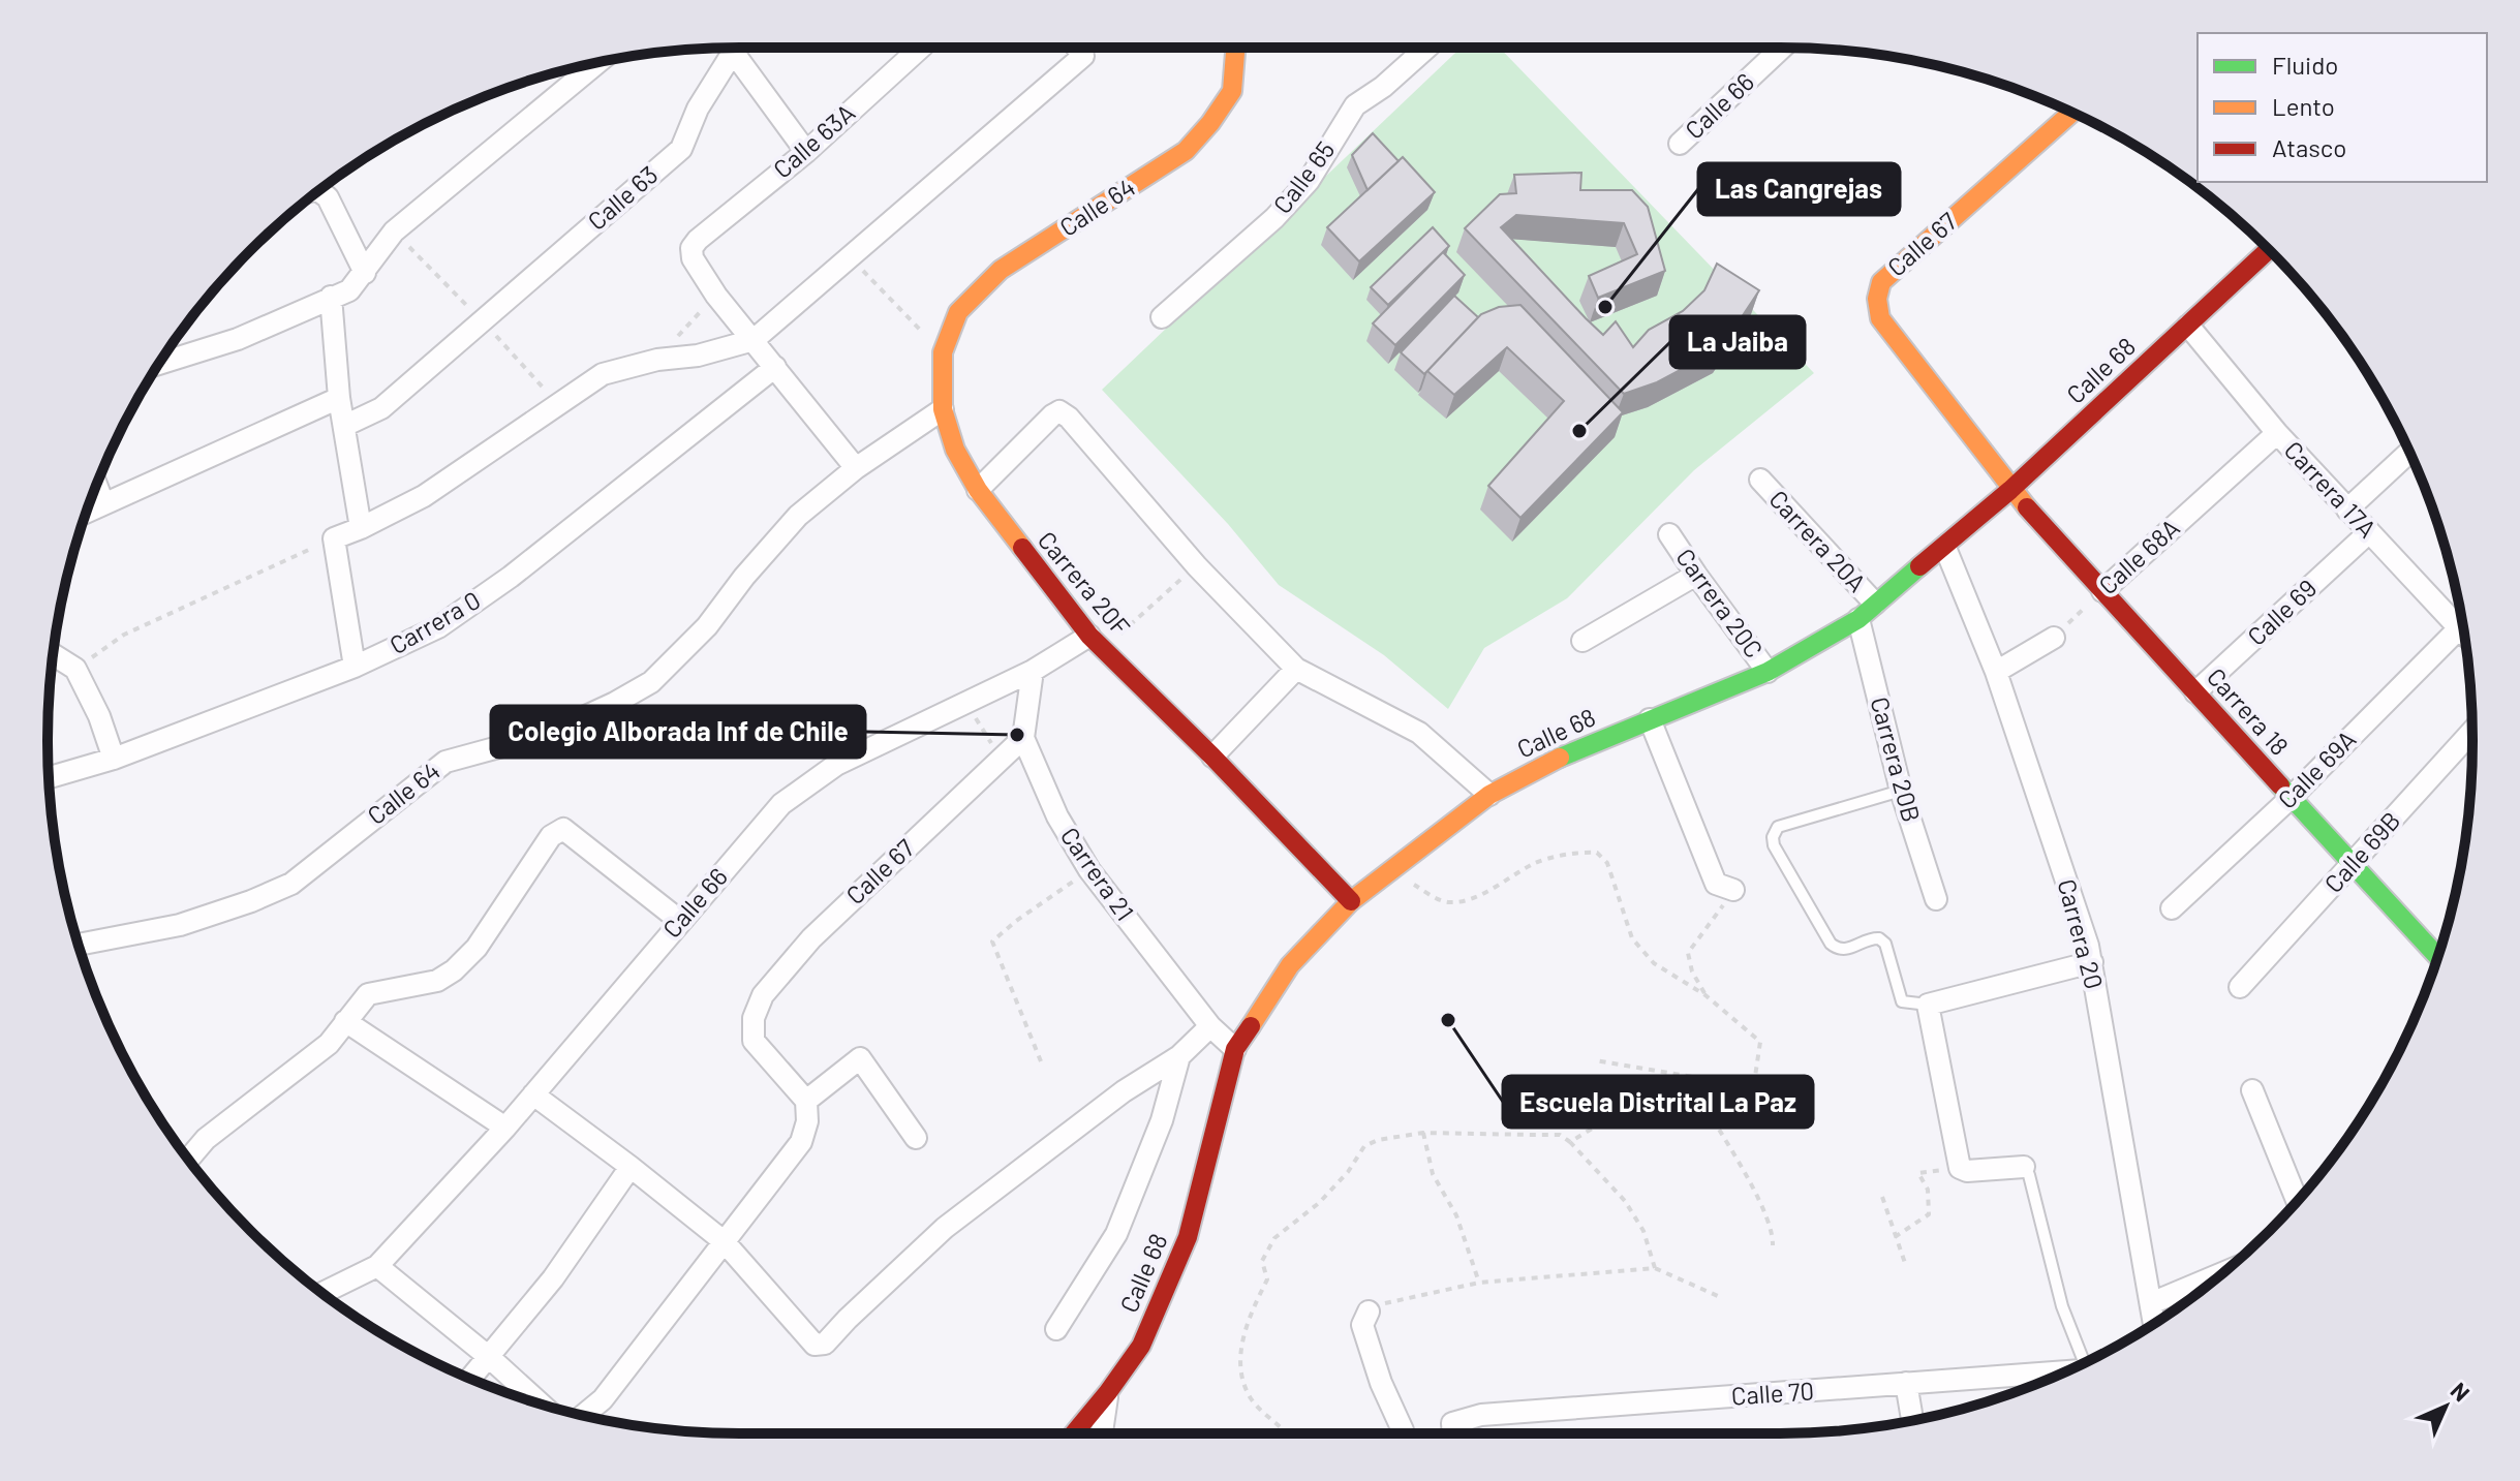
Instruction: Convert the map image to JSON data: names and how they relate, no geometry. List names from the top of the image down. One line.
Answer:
{"streets":{"street":["Calle 66","Calle 63A","Calle 65","Calle 63","Calle 64","Calle 67","Calle 68","Carrera 17A","Carrera 20A","Calle 68A","Carrera 20F","Carrera 20C","Calle 69","Carrera 0","Carrera 18","Carrera 20B","Calle 69A","Calle 69B","Carrera 21","Carrera 20","Calle 70"]},"crossings":[["Calle 66","Carrera 20F"],["Calle 64","Carrera 20F"],["Calle 67","Calle 68"],["Calle 67","Carrera 18"],["Calle 67","Carrera 21"],["Calle 68","Carrera 17A"],["Calle 68","Carrera 20A"],["Calle 68","Carrera 20F"],["Calle 68","Carrera 20C"],["Calle 68","Carrera 18"],["Calle 68","Carrera 20B"],["Calle 68","Carrera 21"],["Calle 68","Carrera 20"],["Carrera 17A","Calle 68A"],["Carrera 17A","Calle 69"],["Carrera 17A","Calle 69A"],["Calle 68A","Carrera 18"],["Calle 69","Carrera 18"],["Carrera 18","Calle 69A"],["Carrera 18","Calle 69B"]],"places":["Las Cangrejas","La Jaiba","Colegio Alborada Inf de Chile","Escuela Distrital La Paz"],"legend":["Fluido","Lento","Atasco"],"north":"top right"}
